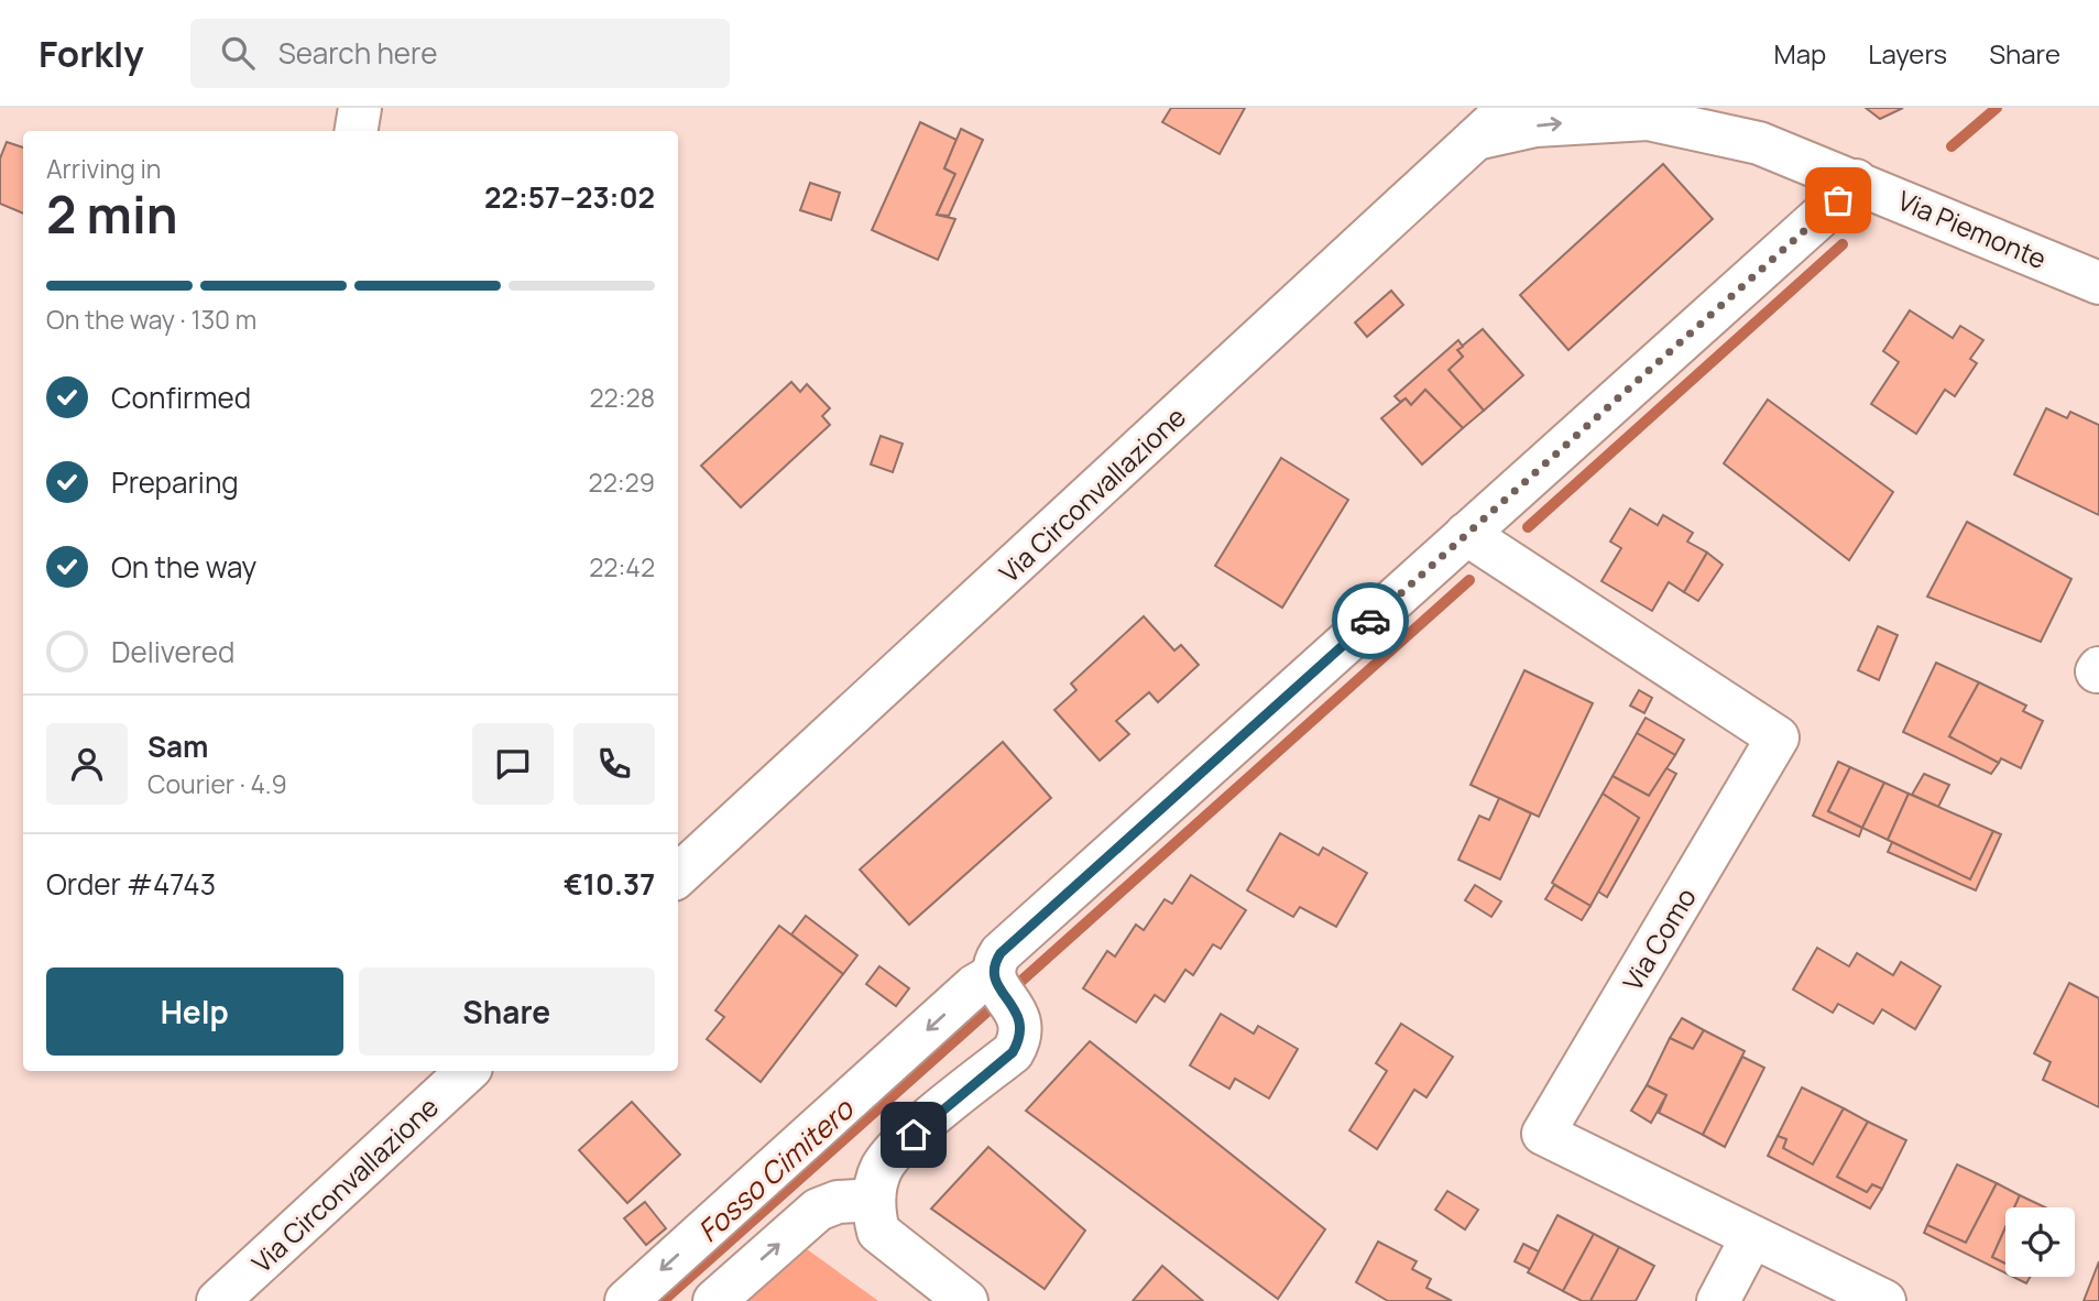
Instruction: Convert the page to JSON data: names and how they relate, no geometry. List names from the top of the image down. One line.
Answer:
{"streets":{"street":["Via Piemonte","Via Circonvallazione","Via Como"]},"crossings":[["Via Piemonte","Via Circonvallazione"]],"water":["Fosso Cimitero"],"page":{"header":"Forkly","search":"Search here","nav":["Map","Layers","Share"],"heading":["2 min","Arriving in","22:57–23:02"],"panel":["Sam","Courier · 4.9","Order #4743","€10.37"],"bar":"On the way · 130 m","list":[["Confirmed","22:28"],["Preparing","22:29"],["On the way","22:42"],"Delivered"],"buttons":["Help","Share"]}}
